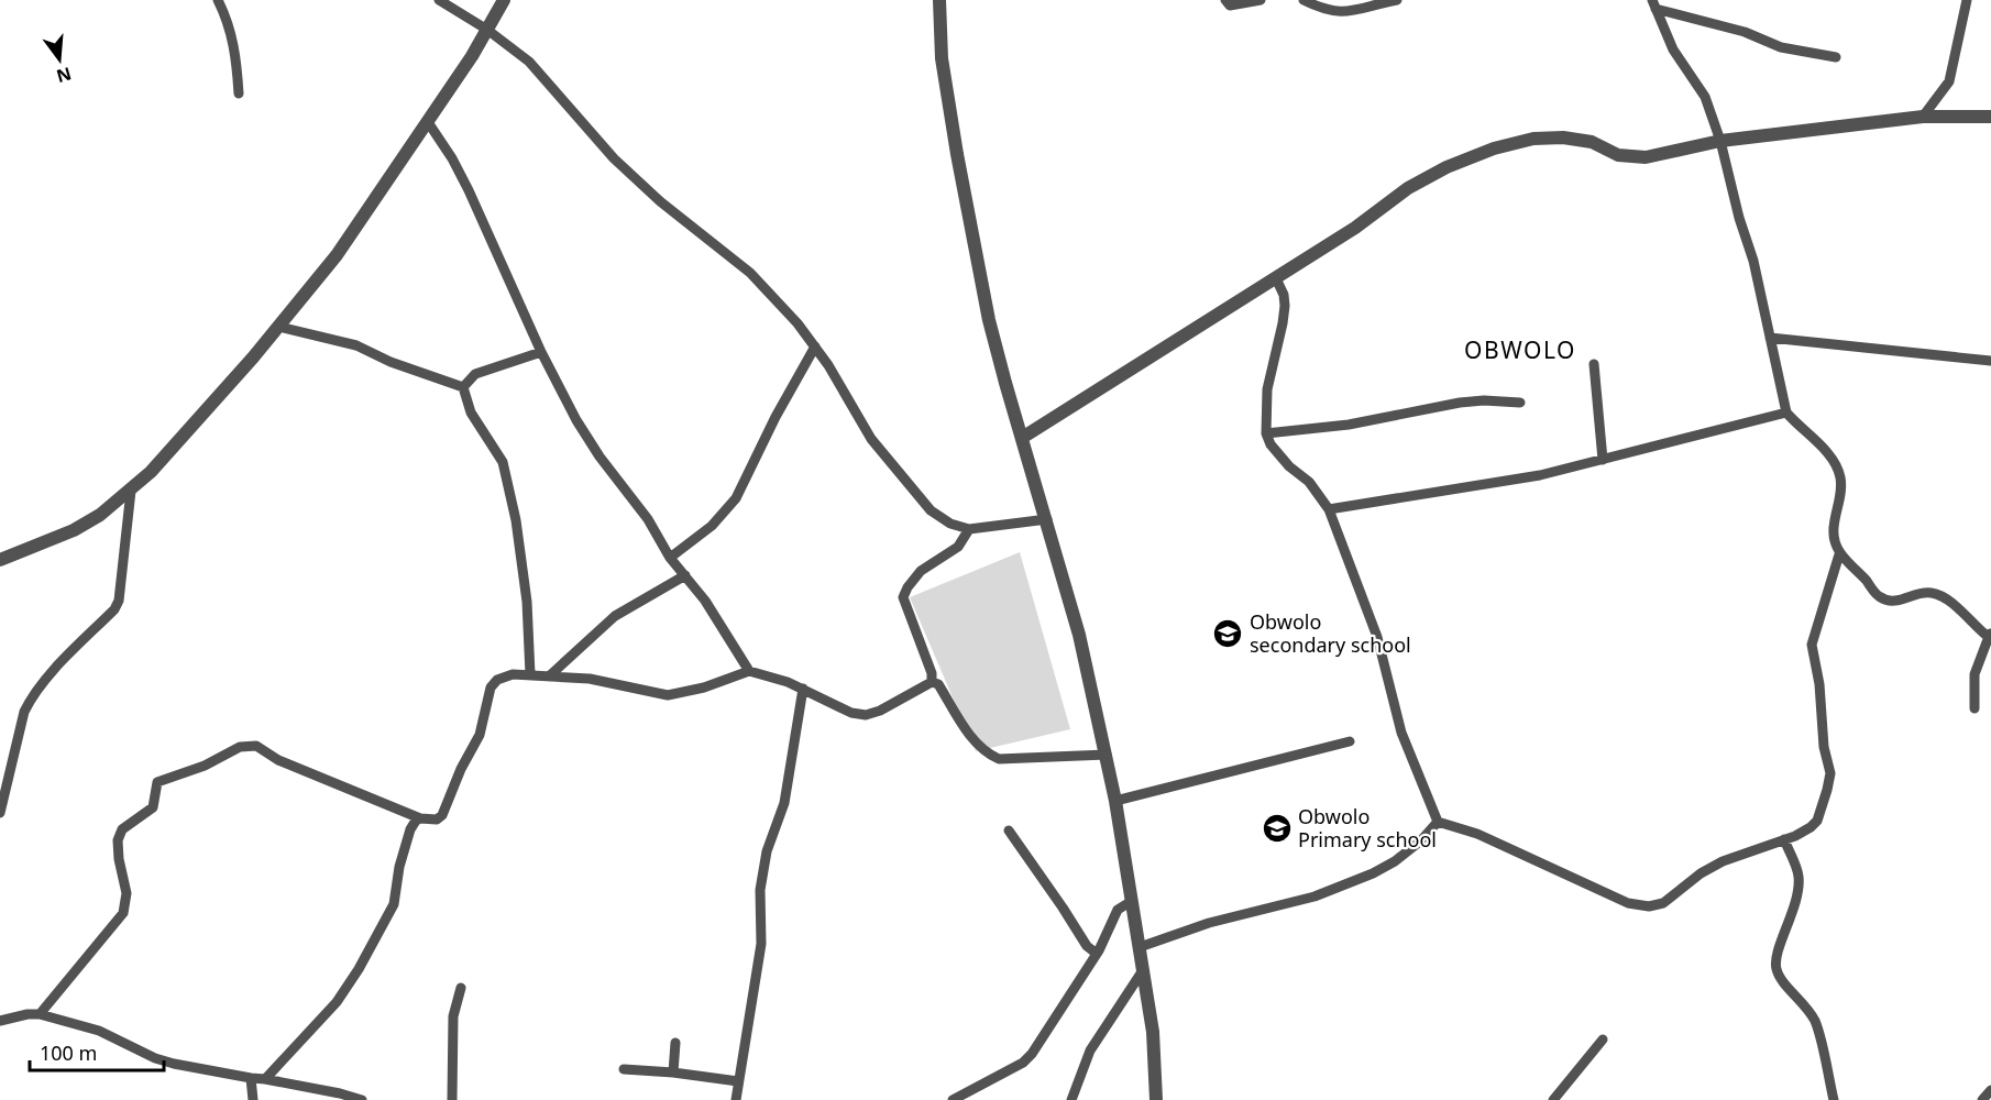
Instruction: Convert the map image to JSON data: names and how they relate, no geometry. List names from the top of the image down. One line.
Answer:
{"districts":["OBWOLO"],"places":{"school or university":["Obwolo secondary school","Obwolo Primary school"]},"scale_bar":"100 m","north":"bottom"}
